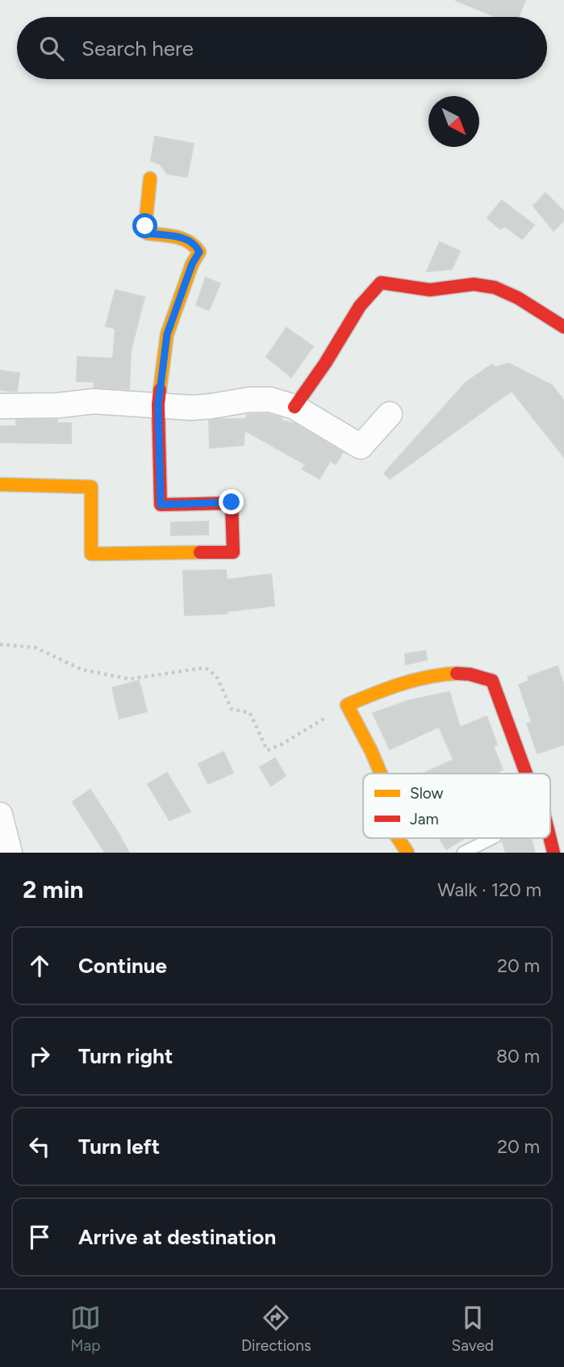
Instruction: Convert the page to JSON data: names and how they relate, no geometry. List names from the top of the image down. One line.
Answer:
{"legend":["Slow","Jam"],"north":"bottom right","page":{"search":"Search here","heading":["2 min","Walk · 120 m"],"list":[["Continue","20 m"],["Turn right","80 m"],["Turn left","20 m"],"Arrive at destination"],"nav":["Map","Directions","Saved"]}}
